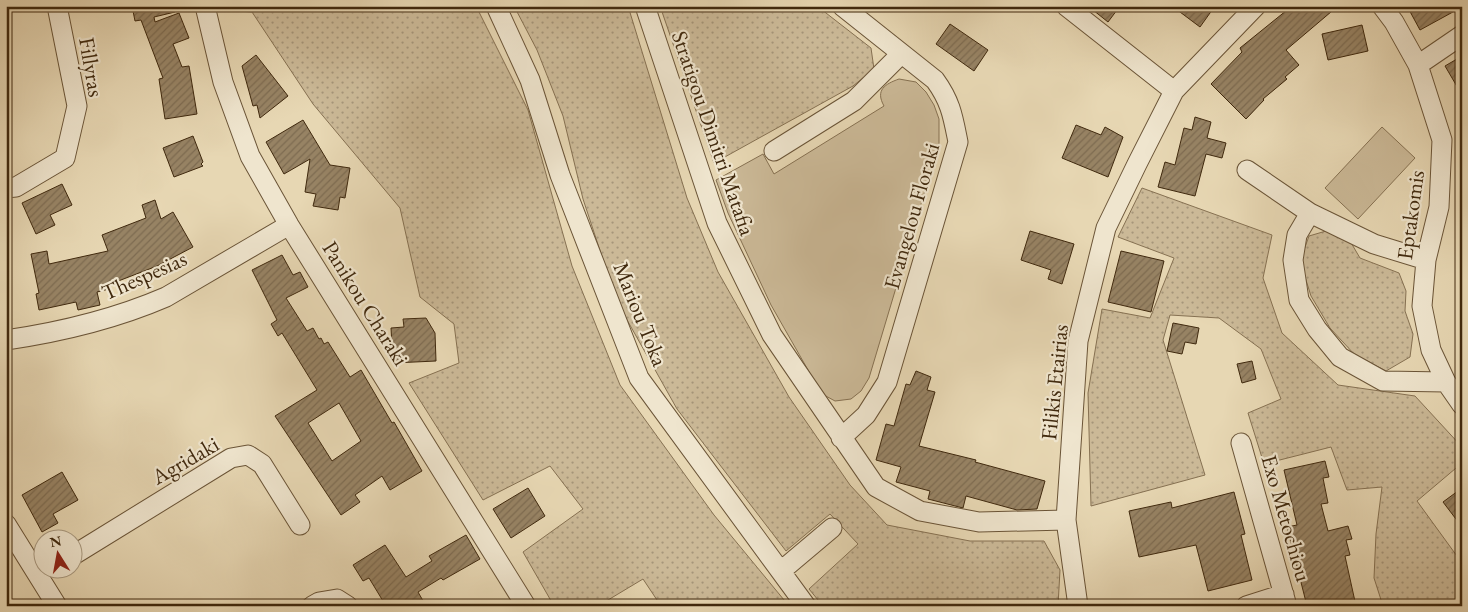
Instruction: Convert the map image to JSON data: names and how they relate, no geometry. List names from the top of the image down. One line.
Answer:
{"streets":{"street":["Fillyras","Stratigou Dimitri Matafia","Eptakomis","Evangelou Floraki","Thespesias","Panikou Charaki","Mariou Toka","Filikis Etairias","Agridaki","Exo Metochiou"]},"crossings":[["Stratigou Dimitri Matafia","Evangelou Floraki"],["Stratigou Dimitri Matafia","Filikis Etairias"],["Thespesias","Panikou Charaki"]],"north":"top"}
